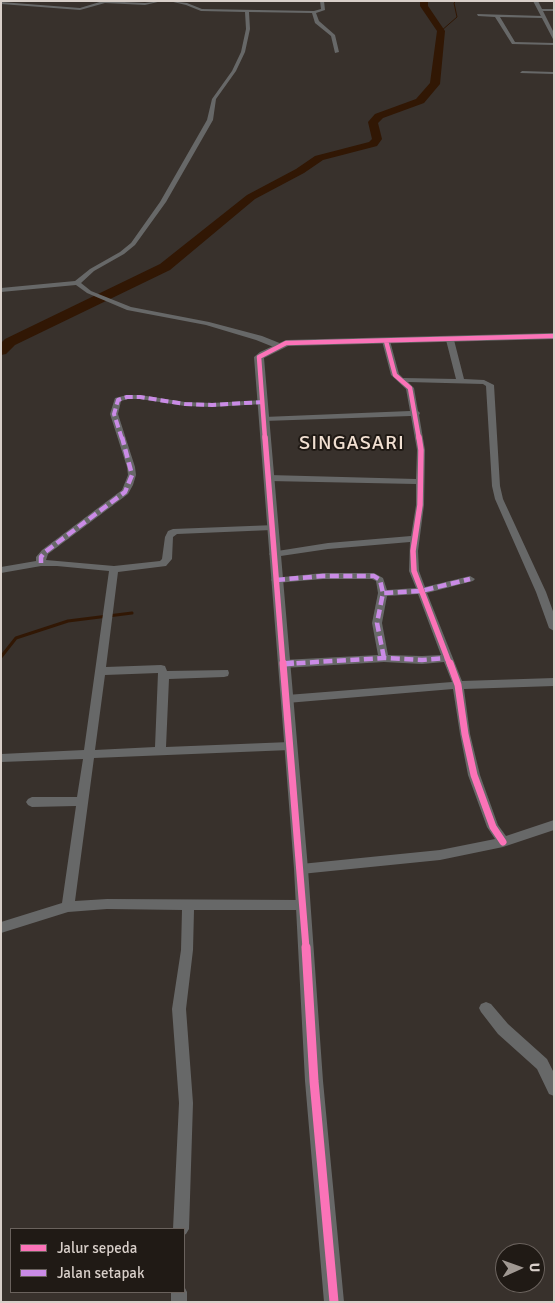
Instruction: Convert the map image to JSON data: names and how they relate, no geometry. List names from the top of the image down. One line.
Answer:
{"districts":["SINGASARI"],"legend":["Jalur sepeda","Jalan setapak"],"north":"right"}
